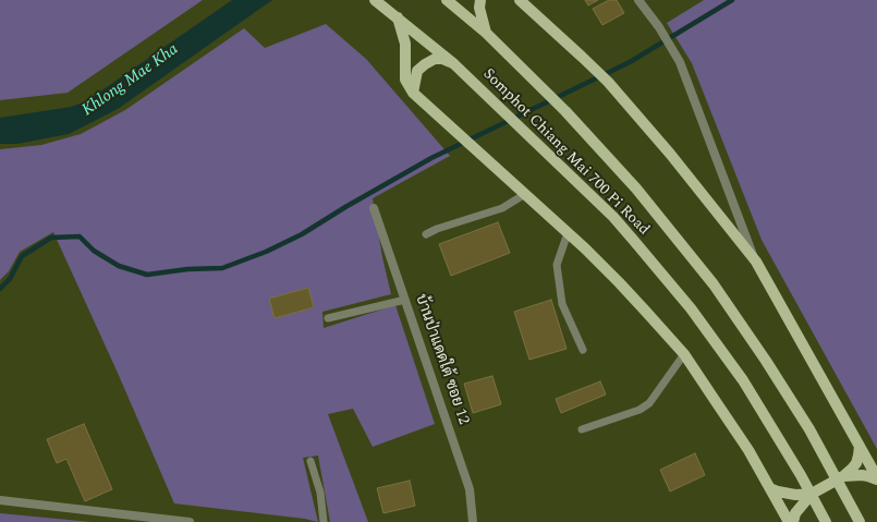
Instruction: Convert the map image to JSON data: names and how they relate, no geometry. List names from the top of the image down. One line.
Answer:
{"streets":{"main road":["Somphot Chiang Mai 700 Pi Road"],"street":["บ้านป่าแดดใต้ ซอย 12"]},"water":["Khlong Mae Kha"]}
